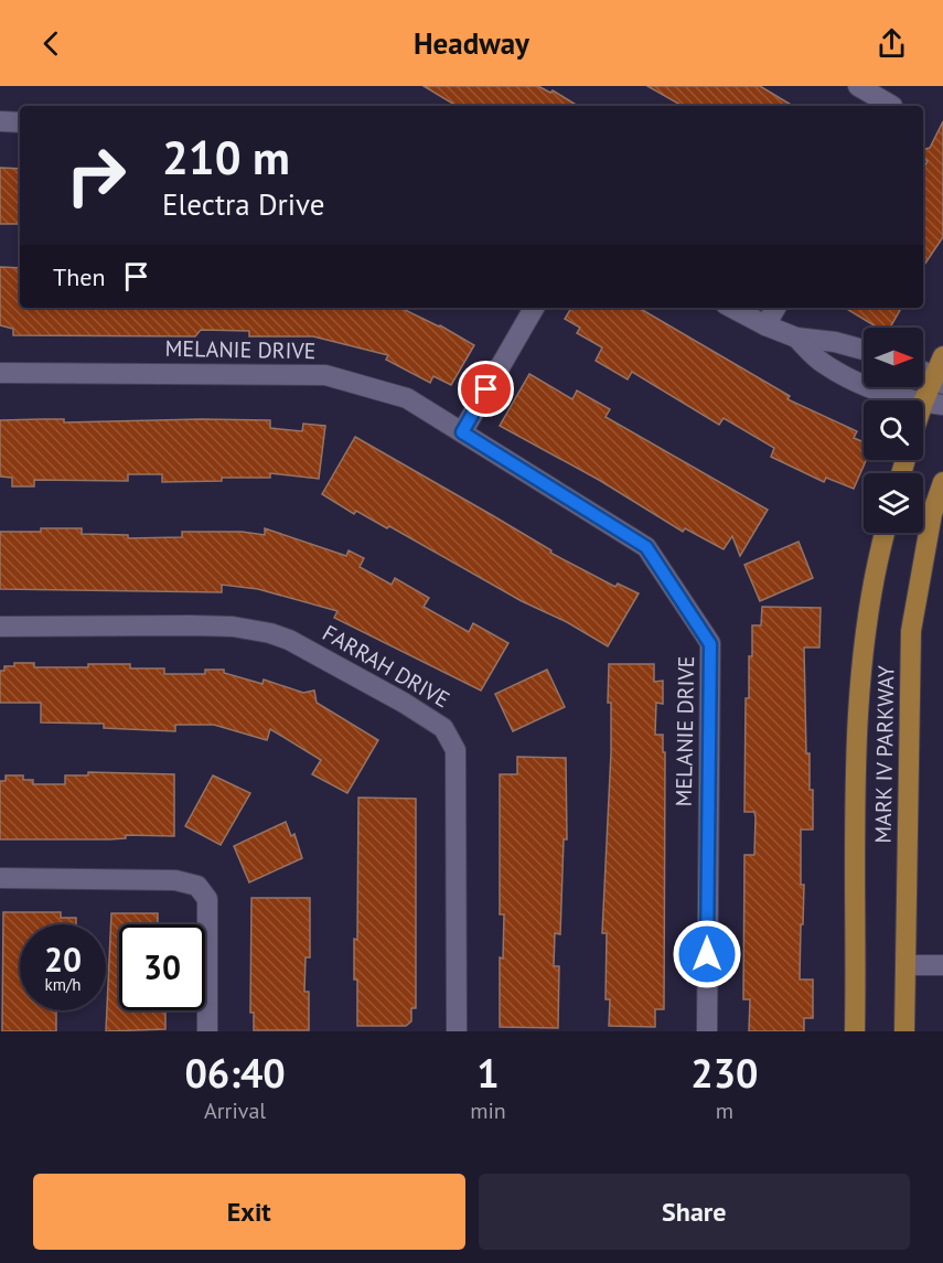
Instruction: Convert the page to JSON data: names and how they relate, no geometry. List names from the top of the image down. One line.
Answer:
{"streets":{"main road":["MARK IV PARKWAY"],"street":["MELANIE DRIVE","FARRAH DRIVE"]},"north":"right","page":{"header":"Headway","turn":["210 m","Electra Drive"],"then":"Then","speed":"20 km/h","limit":"30","eta":["06:40","Arrival","1","min","230","m"],"buttons":["Exit","Share"]}}
